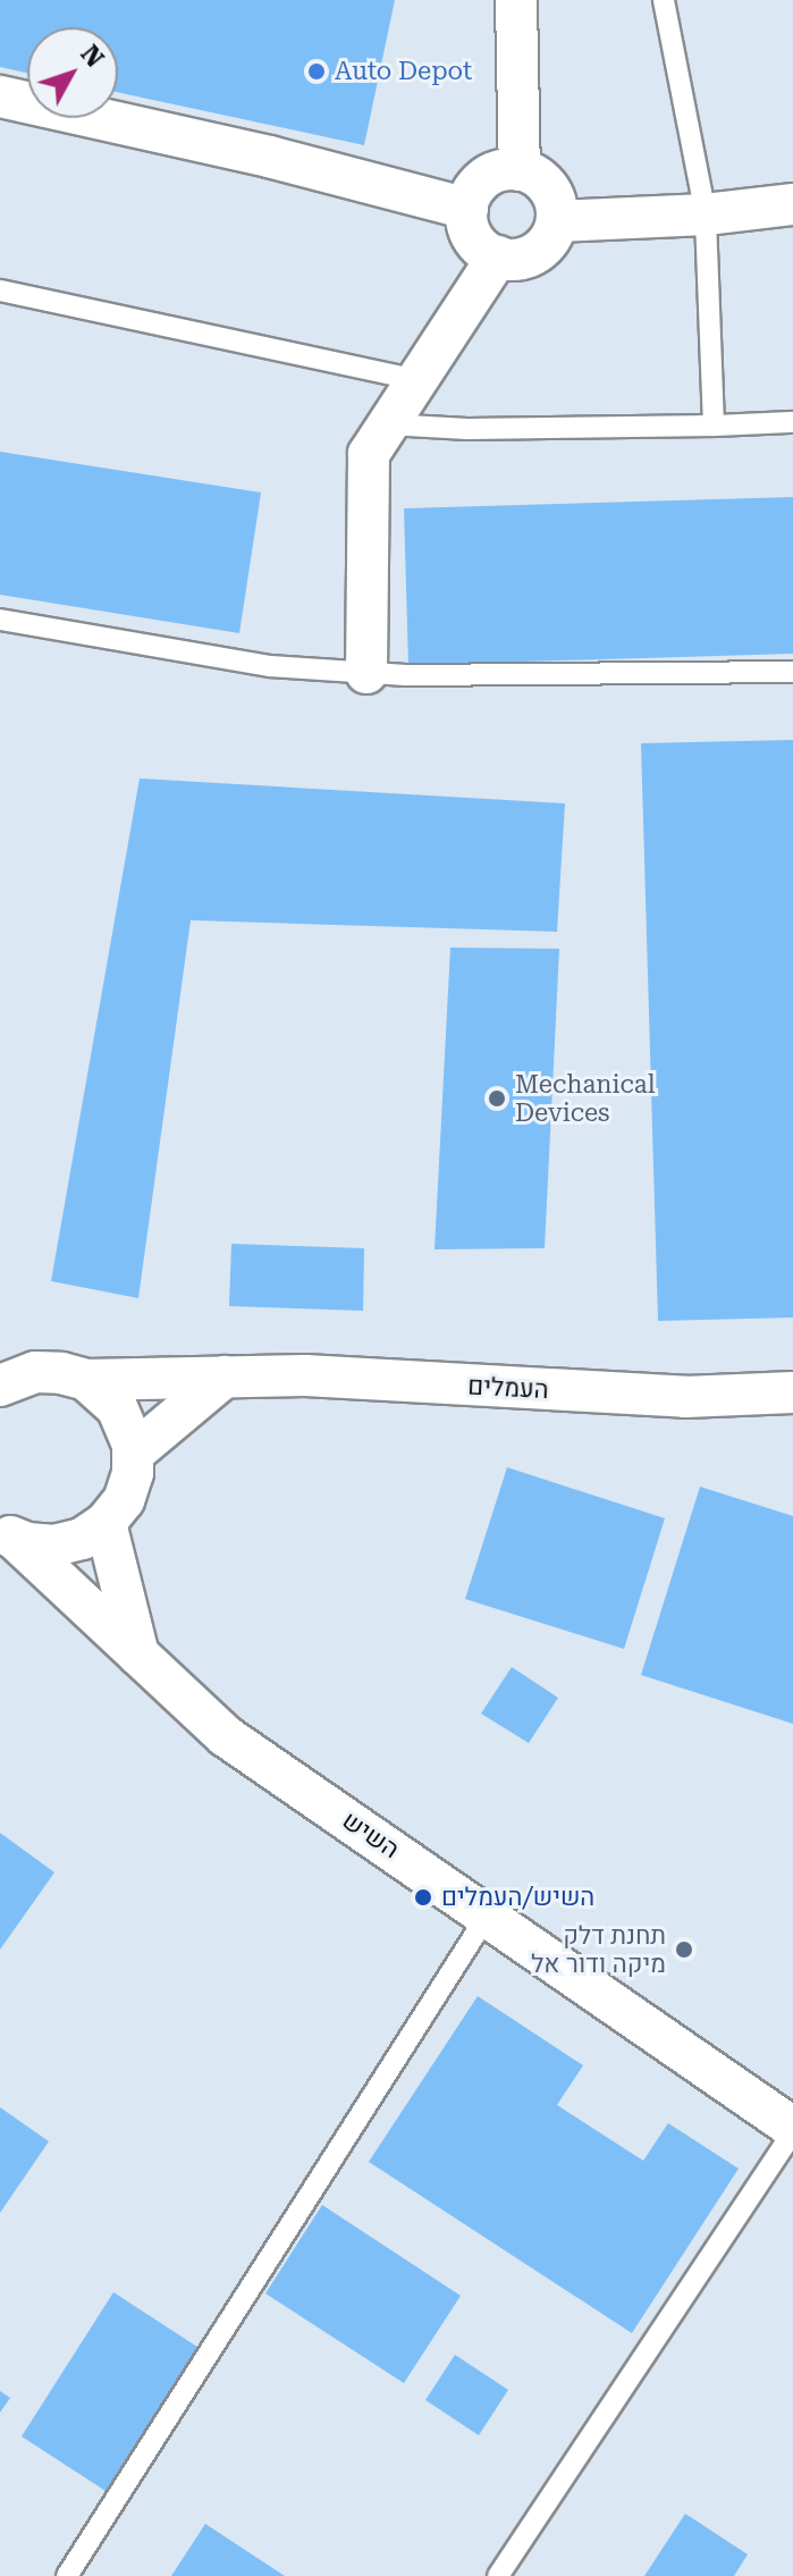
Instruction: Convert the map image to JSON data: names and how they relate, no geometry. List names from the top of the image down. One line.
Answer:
{"streets":{"street":["העמלים","השיש"]},"places":["Auto Depot","Mechanical Devices","השיש/העמלים","תחנת דלק מיקה ודור אל"],"north":"top right"}
